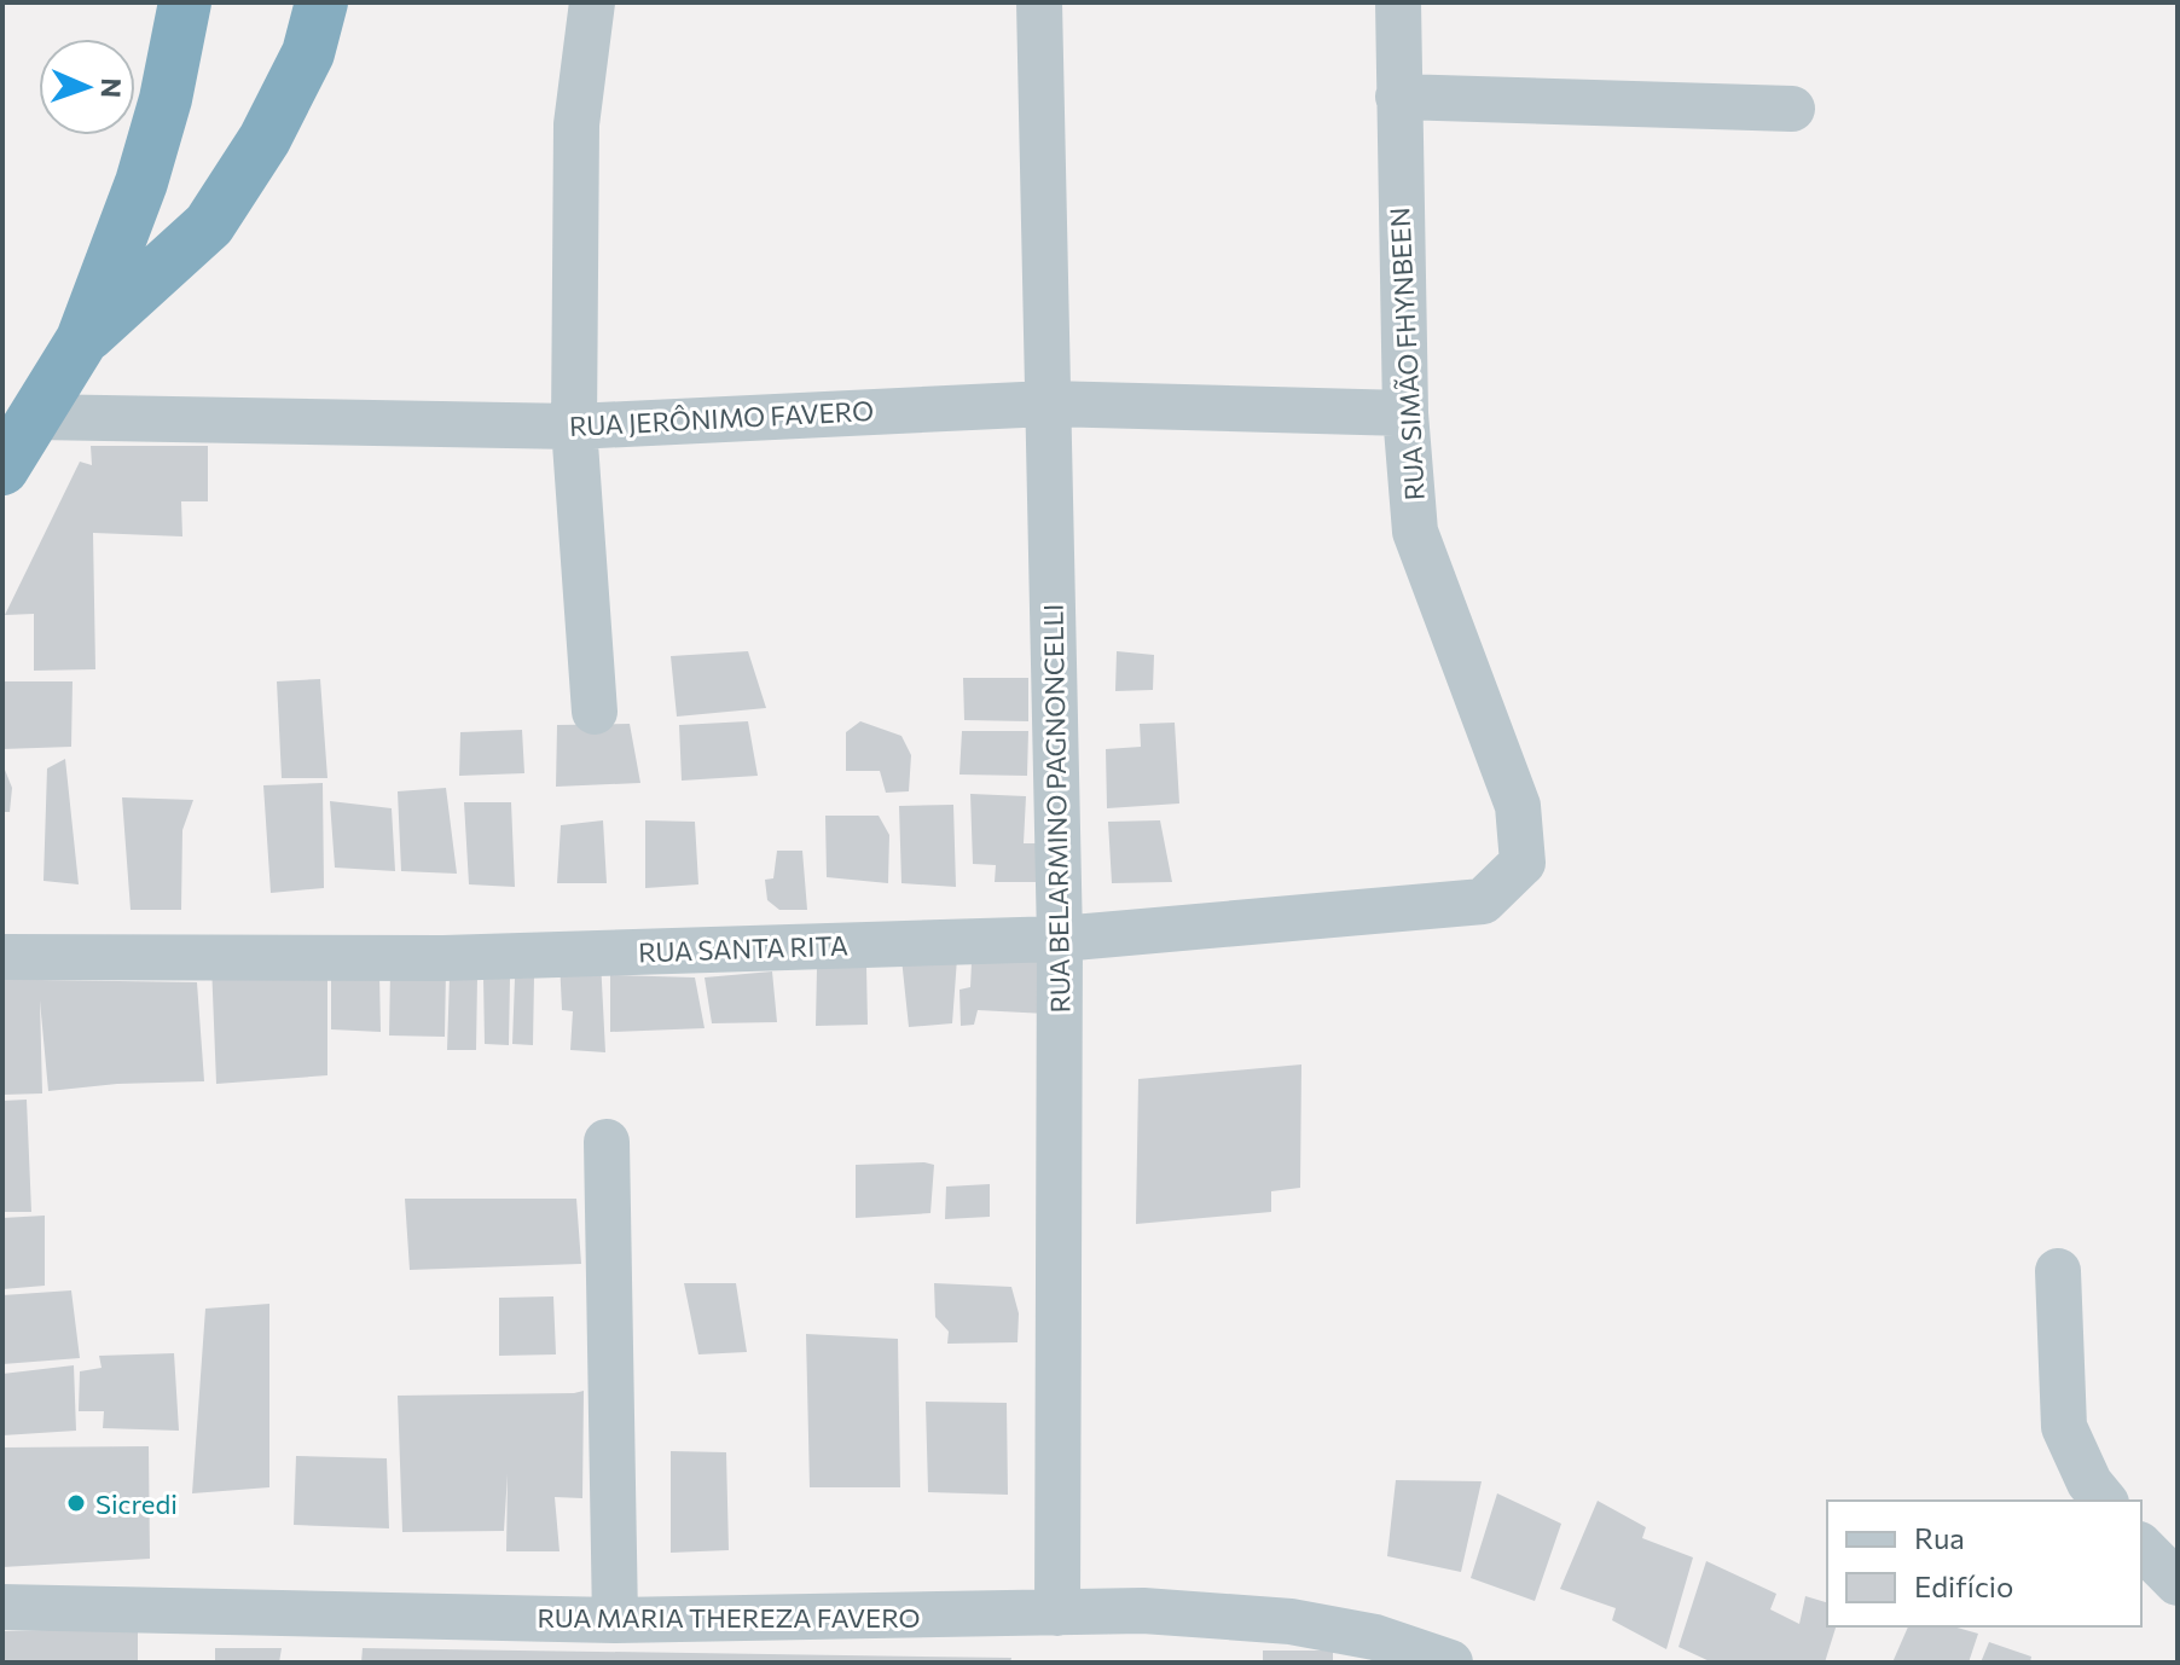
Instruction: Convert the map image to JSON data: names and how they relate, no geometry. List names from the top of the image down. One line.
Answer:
{"streets":{"street":["RUA SIMÃO FHYNBEEN","RUA JERÔNIMO FAVERO","RUA BELARMINO PAGNONCELLI","RUA SANTA RITA","RUA MARIA THEREZA FAVERO"]},"crossings":[["RUA SIMÃO FHYNBEEN","RUA JERÔNIMO FAVERO"],["RUA SIMÃO FHYNBEEN","RUA SANTA RITA"],["RUA JERÔNIMO FAVERO","RUA BELARMINO PAGNONCELLI"],["RUA BELARMINO PAGNONCELLI","RUA SANTA RITA"],["RUA BELARMINO PAGNONCELLI","RUA MARIA THEREZA FAVERO"]],"places":["Sicredi"],"legend":["Rua","Edifício"],"north":"right"}
